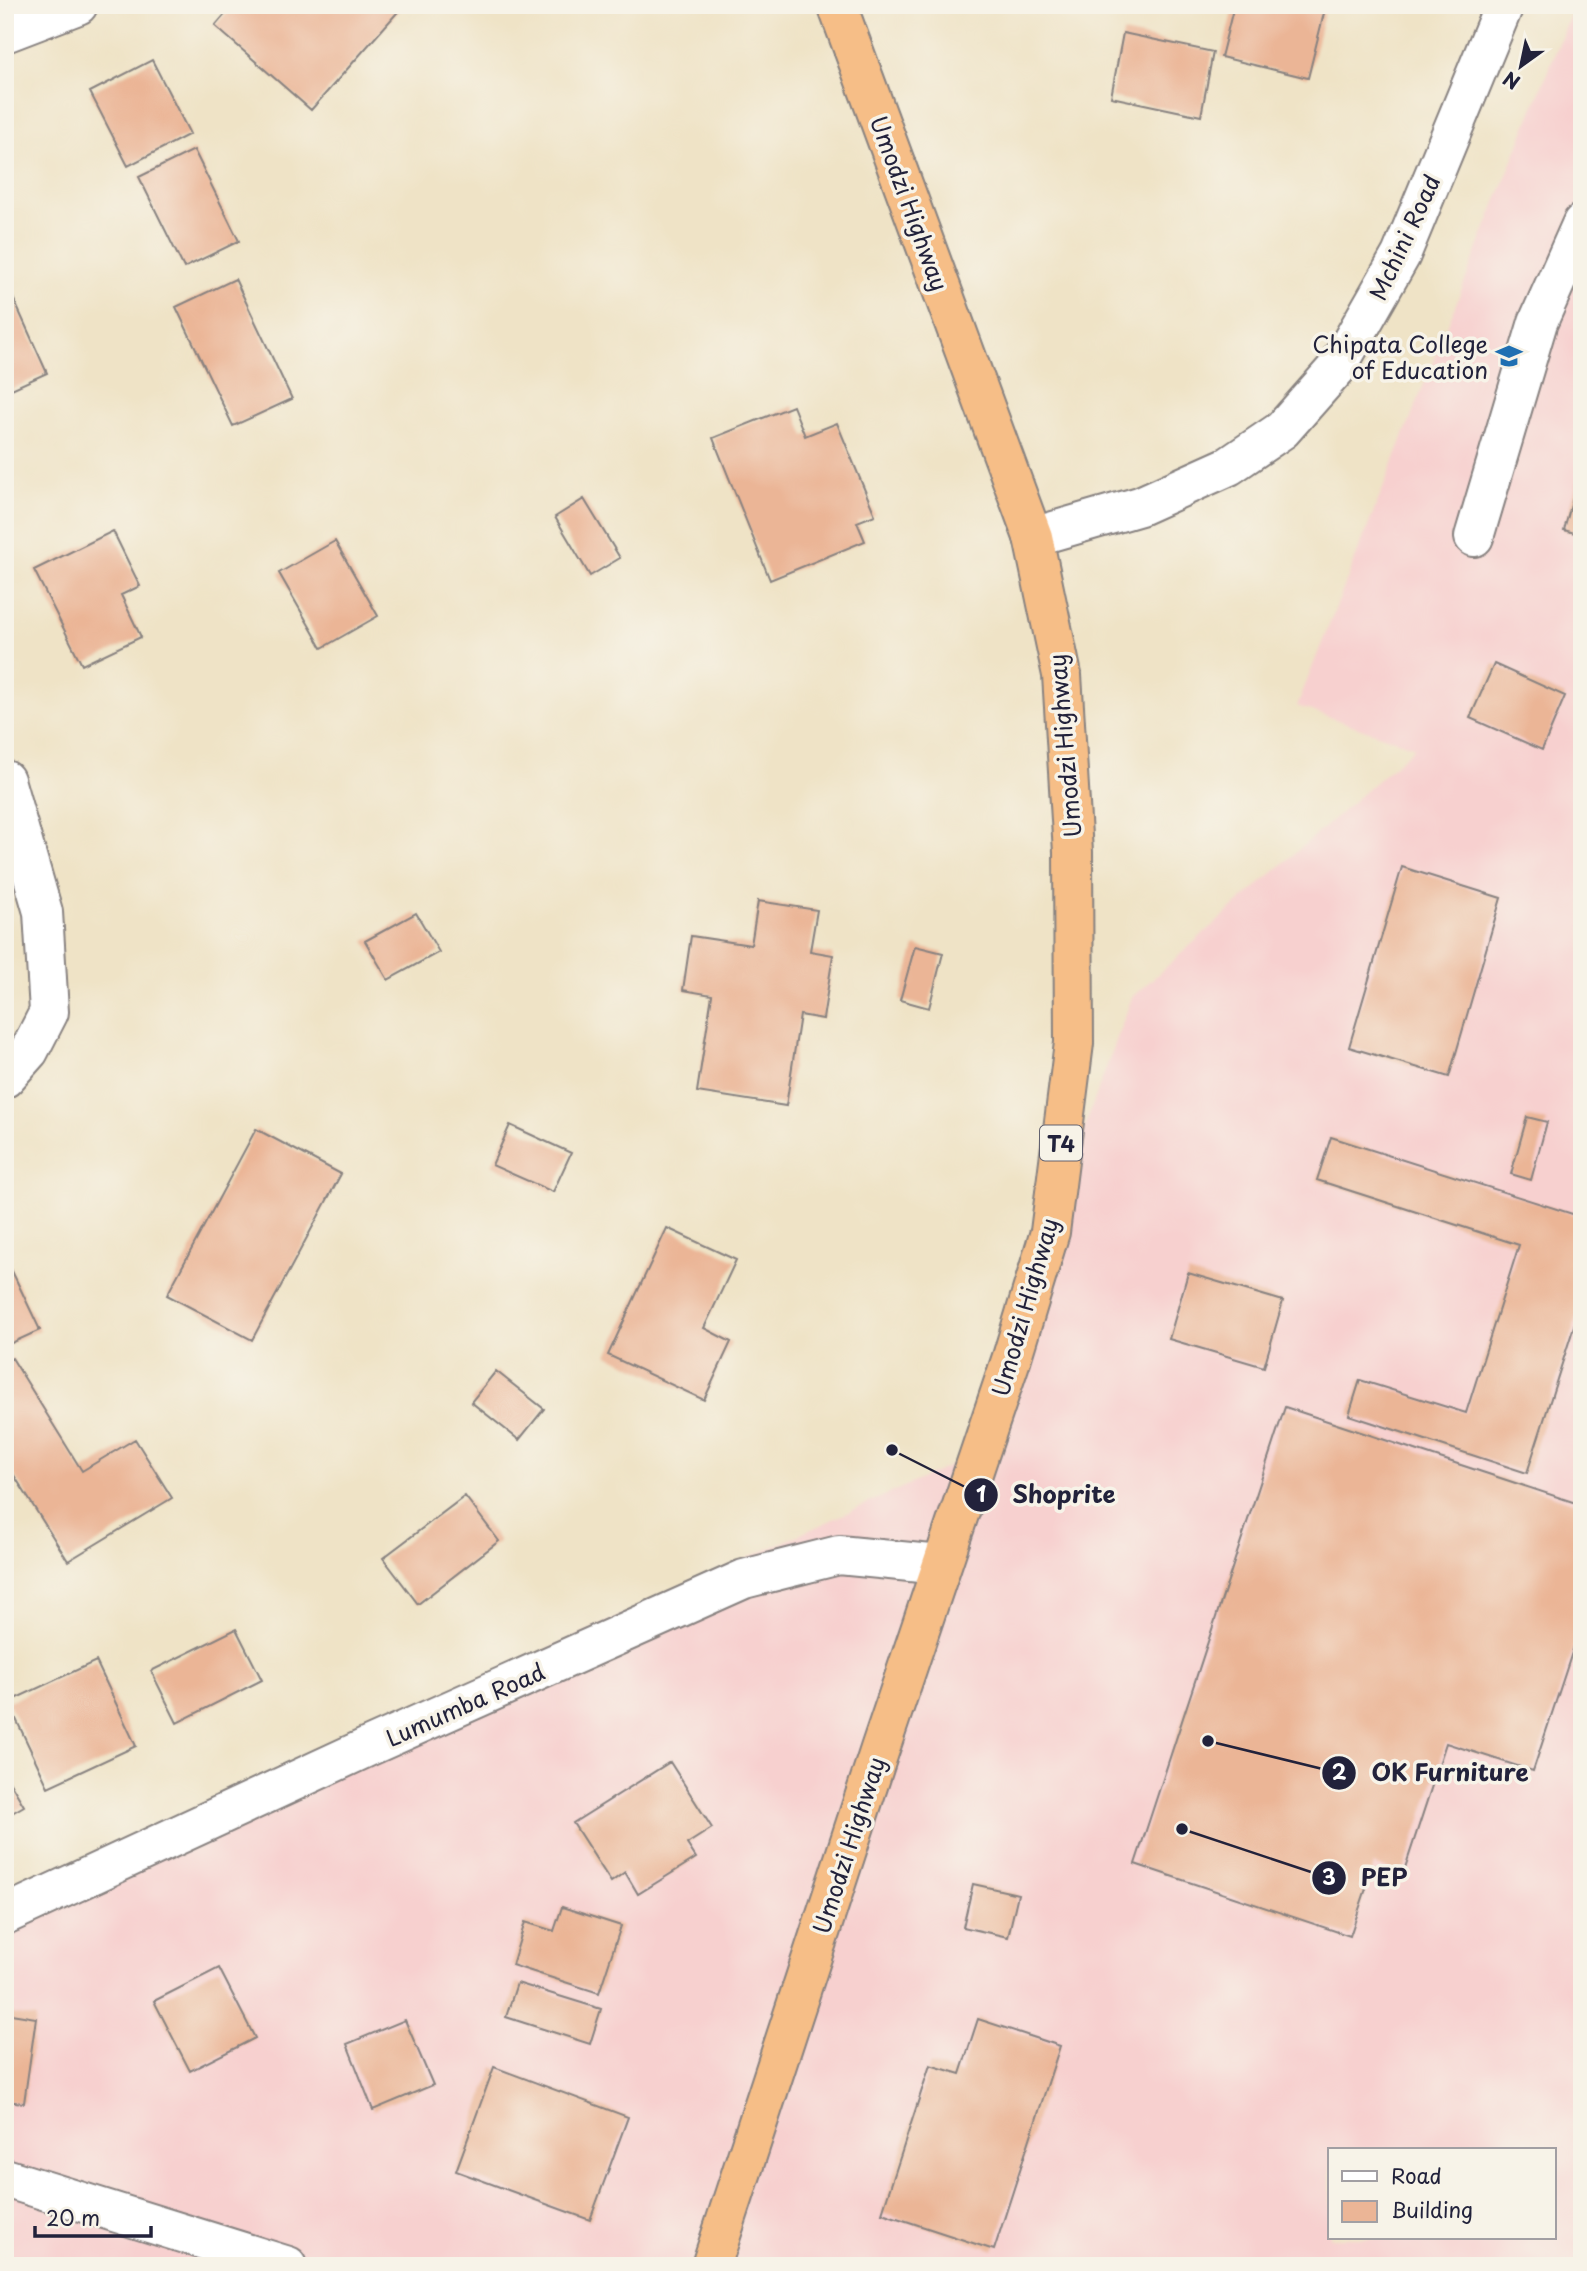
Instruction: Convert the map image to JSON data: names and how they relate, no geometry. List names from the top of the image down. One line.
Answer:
{"streets":{"highway":["Umodzi Highway","T4"],"street":["Mchini Road","Lumumba Road"]},"crossings":[["Umodzi Highway","Mchini Road"],["Umodzi Highway","Lumumba Road"]],"places":{"school or university":["Chipata College of Education"],"other":["Shoprite","OK Furniture","PEP"]},"legend":["Road","Building"],"scale_bar":"20 m","north":"bottom left"}
